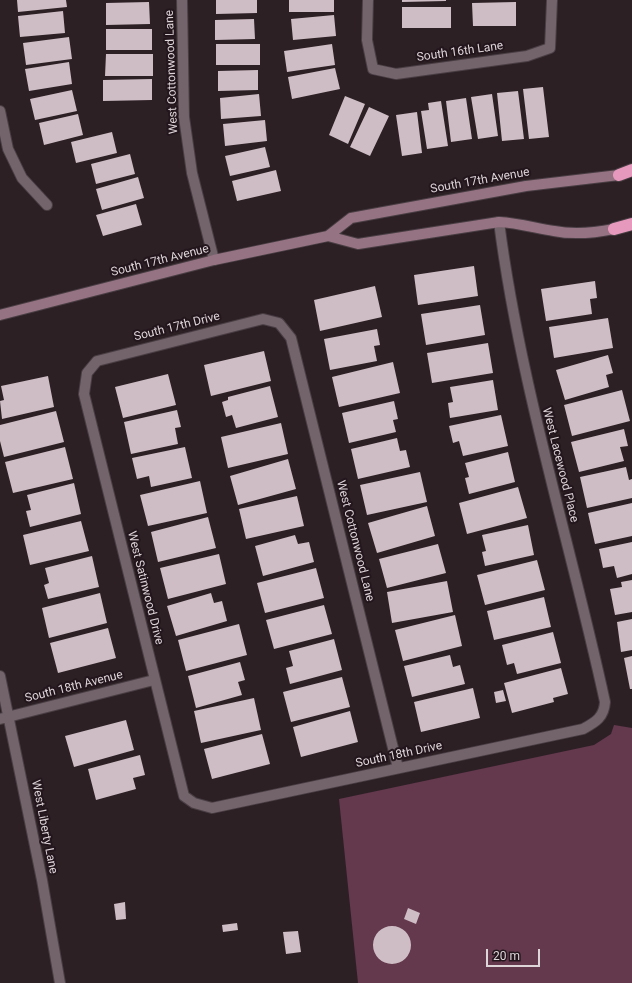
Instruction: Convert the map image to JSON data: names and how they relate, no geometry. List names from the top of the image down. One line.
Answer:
{"streets":{"main road":["South 17th Avenue"],"street":["South 16th Lane","West Cottonwood Lane","South 17th Drive","West Lacewood Place","West Satinwood Drive","South 18th Avenue","South 18th Drive","West Liberty Lane"]},"crossings":[["West Cottonwood Lane","South 17th Avenue"],["West Cottonwood Lane","South 17th Drive"],["West Cottonwood Lane","South 18th Drive"],["South 17th Avenue","West Lacewood Place"],["South 17th Drive","West Satinwood Drive"],["West Lacewood Place","South 18th Drive"],["West Satinwood Drive","South 18th Avenue"],["West Satinwood Drive","South 18th Drive"],["South 18th Avenue","West Liberty Lane"]],"scale_bar":"20 m"}
